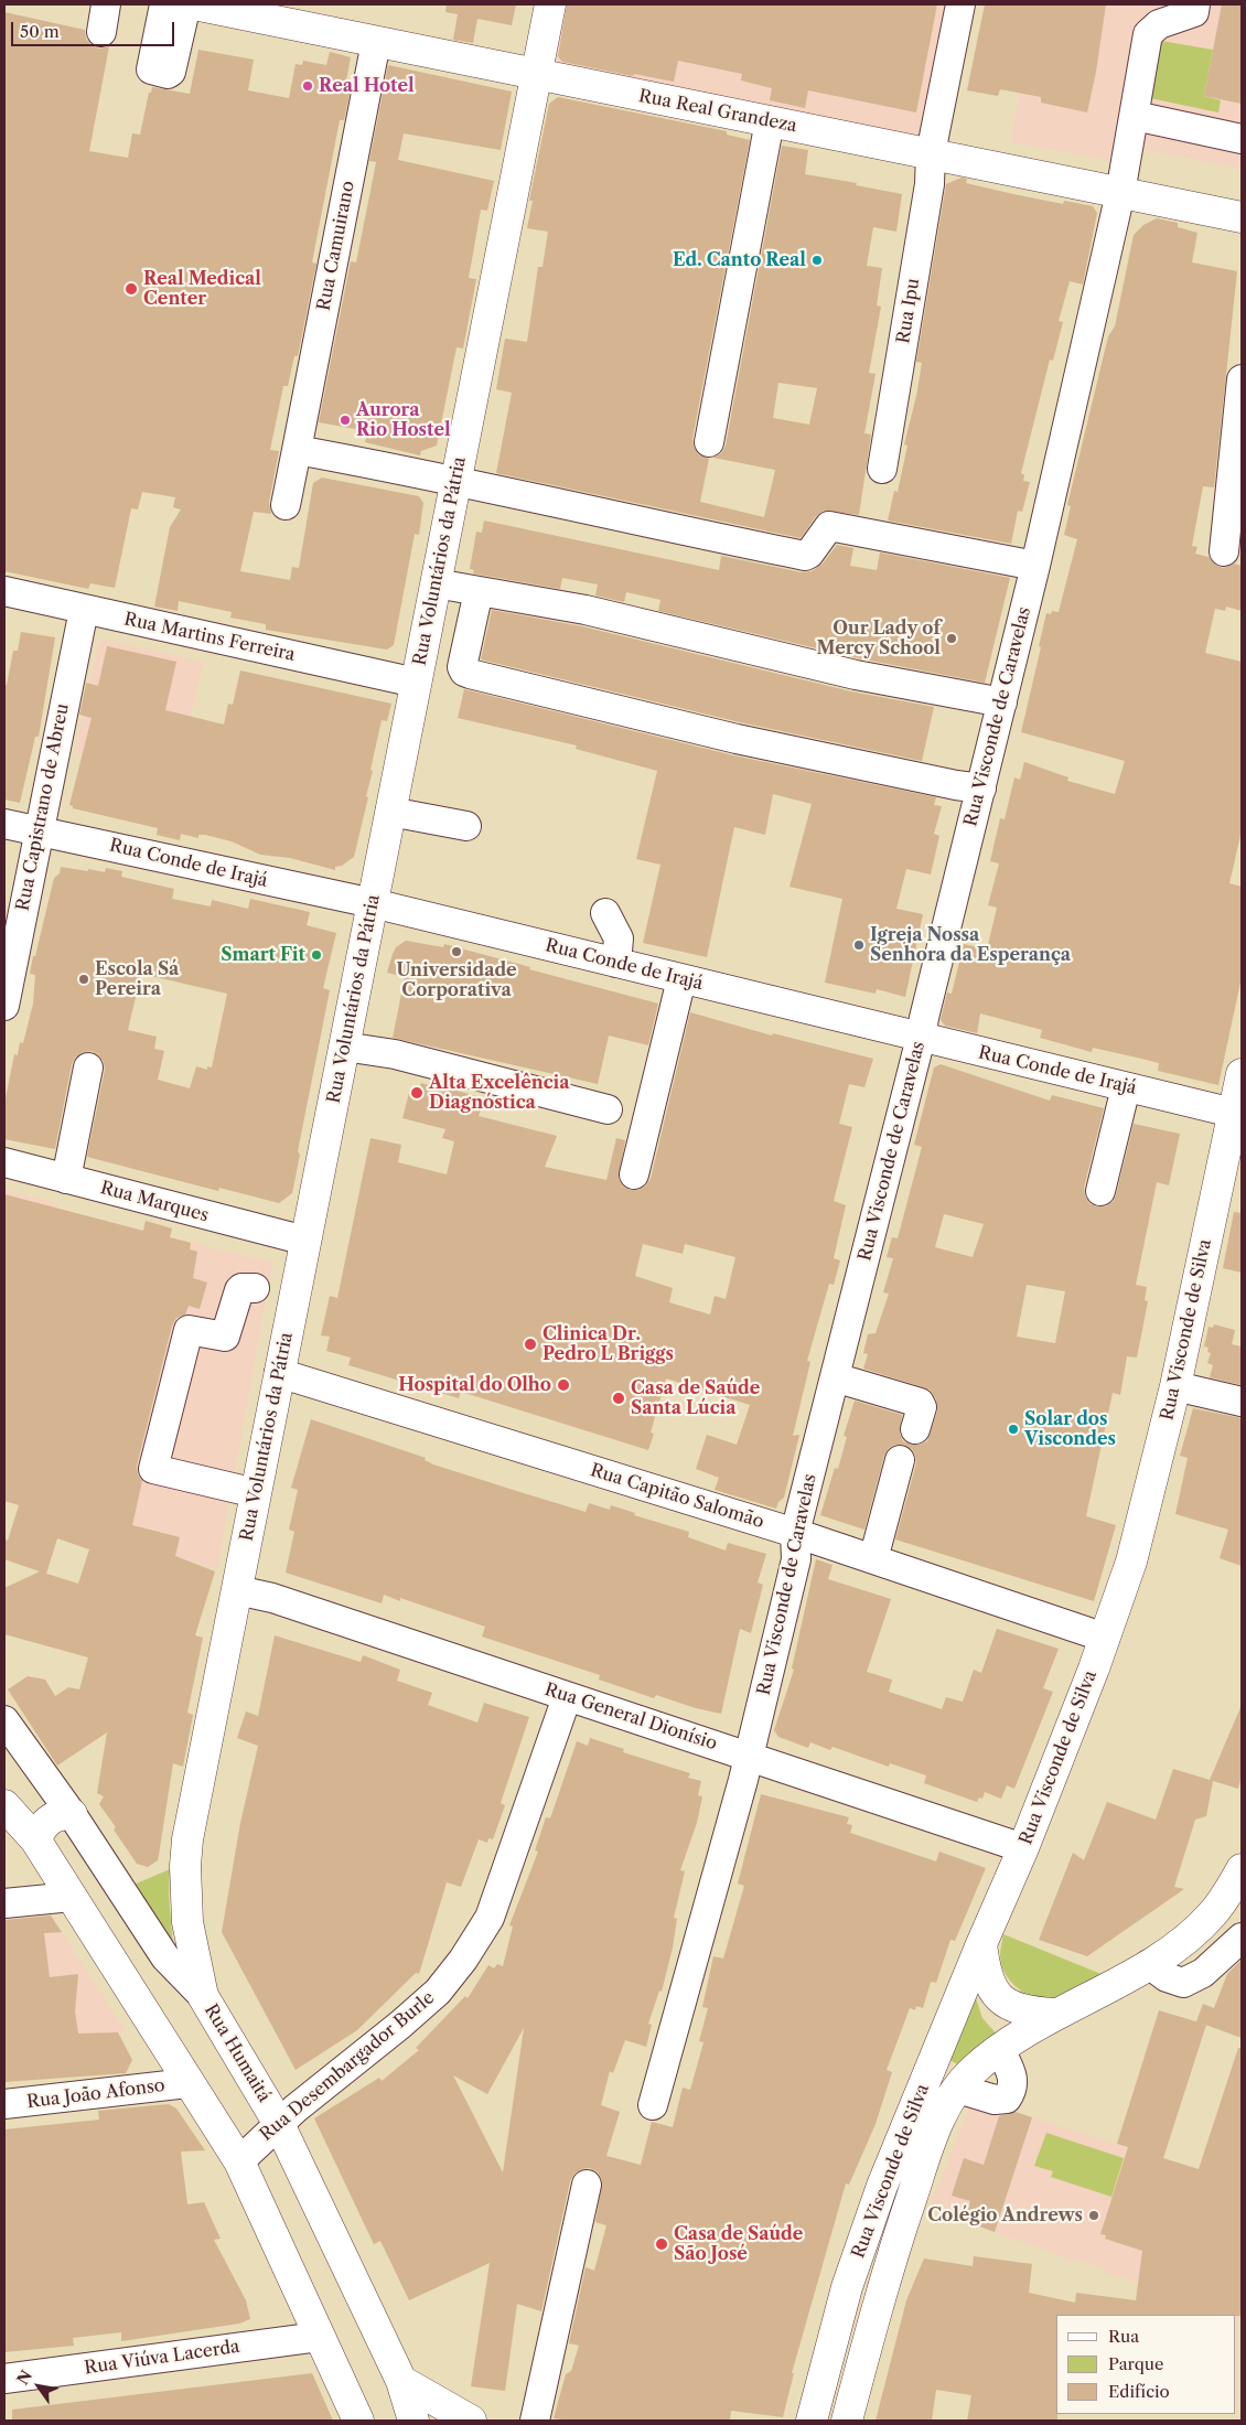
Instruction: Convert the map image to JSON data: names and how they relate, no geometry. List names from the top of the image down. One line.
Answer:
{"streets":{"main road":["Rua Real Grandeza","Rua Voluntários da Pátria","Rua Visconde de Silva","Rua Humaitá"],"street":["Rua Camuirano","Rua Ipu","Rua Martins Ferreira","Rua Visconde de Caravelas","Rua Capistrano de Abreu","Rua Conde de Irajá","Rua Marques","Rua Capitão Salomão","Rua General Dionísio","Rua Desembargador Burle","Rua João Afonso","Rua Viúva Lacerda"]},"crossings":[["Rua Real Grandeza","Rua Camuirano"],["Rua Real Grandeza","Rua Ipu"],["Rua Real Grandeza","Rua Voluntários da Pátria"],["Rua Real Grandeza","Rua Visconde de Caravelas"],["Rua Voluntários da Pátria","Rua Martins Ferreira"],["Rua Voluntários da Pátria","Rua Conde de Irajá"],["Rua Voluntários da Pátria","Rua Marques"],["Rua Voluntários da Pátria","Rua Capitão Salomão"],["Rua Voluntários da Pátria","Rua General Dionísio"],["Rua Voluntários da Pátria","Rua Humaitá"],["Rua Martins Ferreira","Rua Capistrano de Abreu"],["Rua Visconde de Caravelas","Rua Conde de Irajá"],["Rua Visconde de Caravelas","Rua Capitão Salomão"],["Rua Visconde de Caravelas","Rua General Dionísio"],["Rua Capistrano de Abreu","Rua Conde de Irajá"],["Rua Conde de Irajá","Rua Visconde de Silva"],["Rua Visconde de Silva","Rua Capitão Salomão"],["Rua Visconde de Silva","Rua General Dionísio"],["Rua General Dionísio","Rua Desembargador Burle"],["Rua Humaitá","Rua Desembargador Burle"]],"places":["Real Hotel","Ed. Canto Real","Real Medical Center","Aurora Rio Hostel","Our Lady of Mercy School","Igreja Nossa Senhora da Esperança","Universidade Corporativa","Smart Fit","Escola Sá Pereira","Alta Excelência Diagnóstica","Clinica Dr. Pedro L Briggs","Hospital do Olho","Casa de Saúde Santa Lúcia","Solar dos Viscondes","Colégio Andrews","Casa de Saúde São José"],"legend":["Rua","Parque","Edifício"],"scale_bar":"50 m","north":"top left"}
